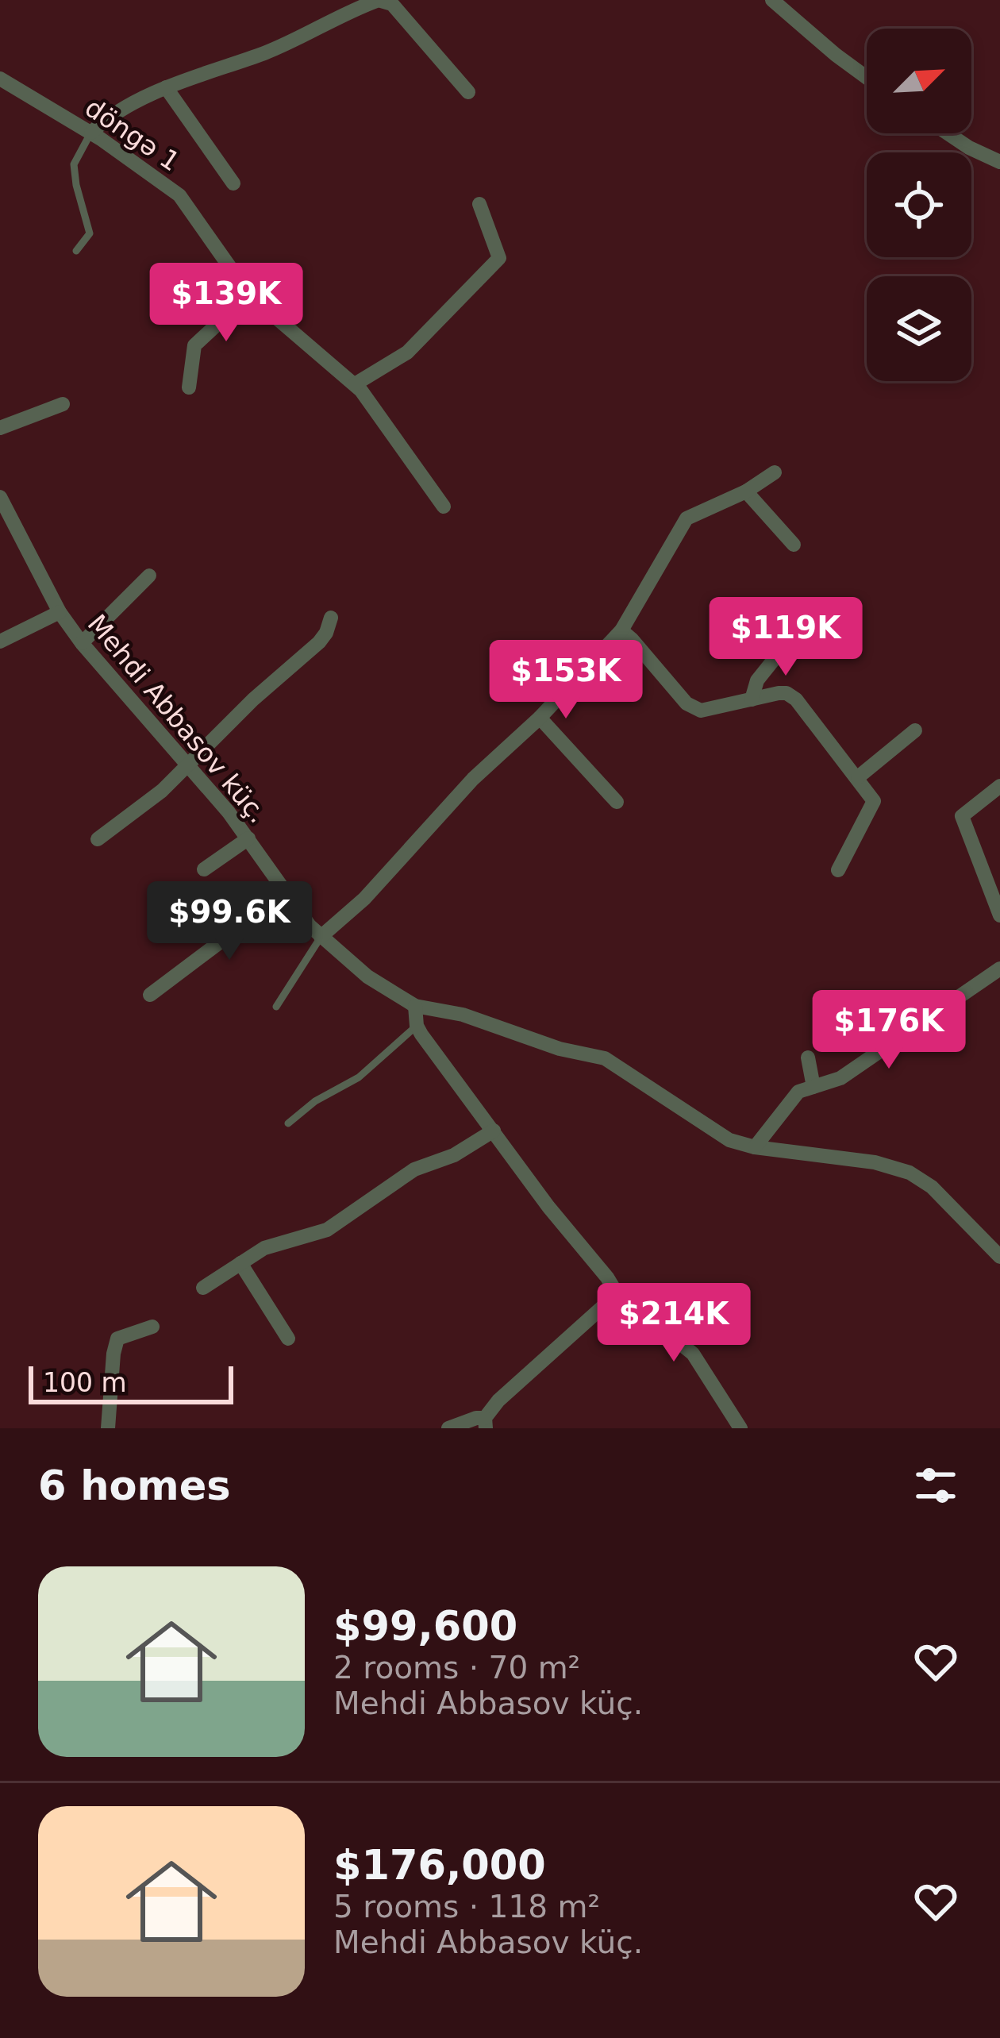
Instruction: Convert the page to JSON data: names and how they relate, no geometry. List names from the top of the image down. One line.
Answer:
{"streets":{"street":["döngə 1","Mehdi Abbasov küç."]},"scale_bar":"100 m","north":"top right","page":{"price":["$139K","$119K","$153K","$99.6K","$176K","$214K"],"scale":"100 m","heading":"6 homes","list":[{"name":"$99,600","note":"2 rooms · 70 m² · Mehdi Abbasov küç."},{"name":"$176,000","note":"5 rooms · 118 m² · Mehdi Abbasov küç."}]}}
